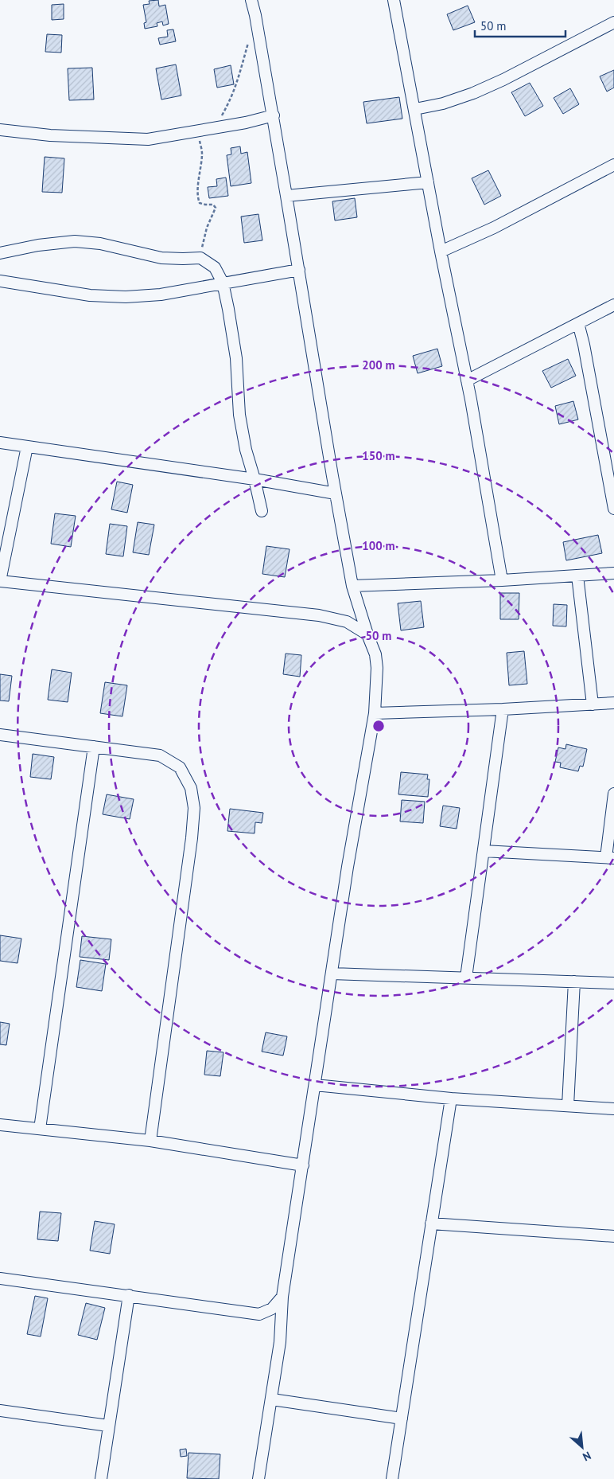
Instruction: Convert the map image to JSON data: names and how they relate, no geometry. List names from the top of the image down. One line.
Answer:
{"scale_bar":"50 m","north":"bottom right","rings":["200 m","150 m","100 m","50 m"]}
